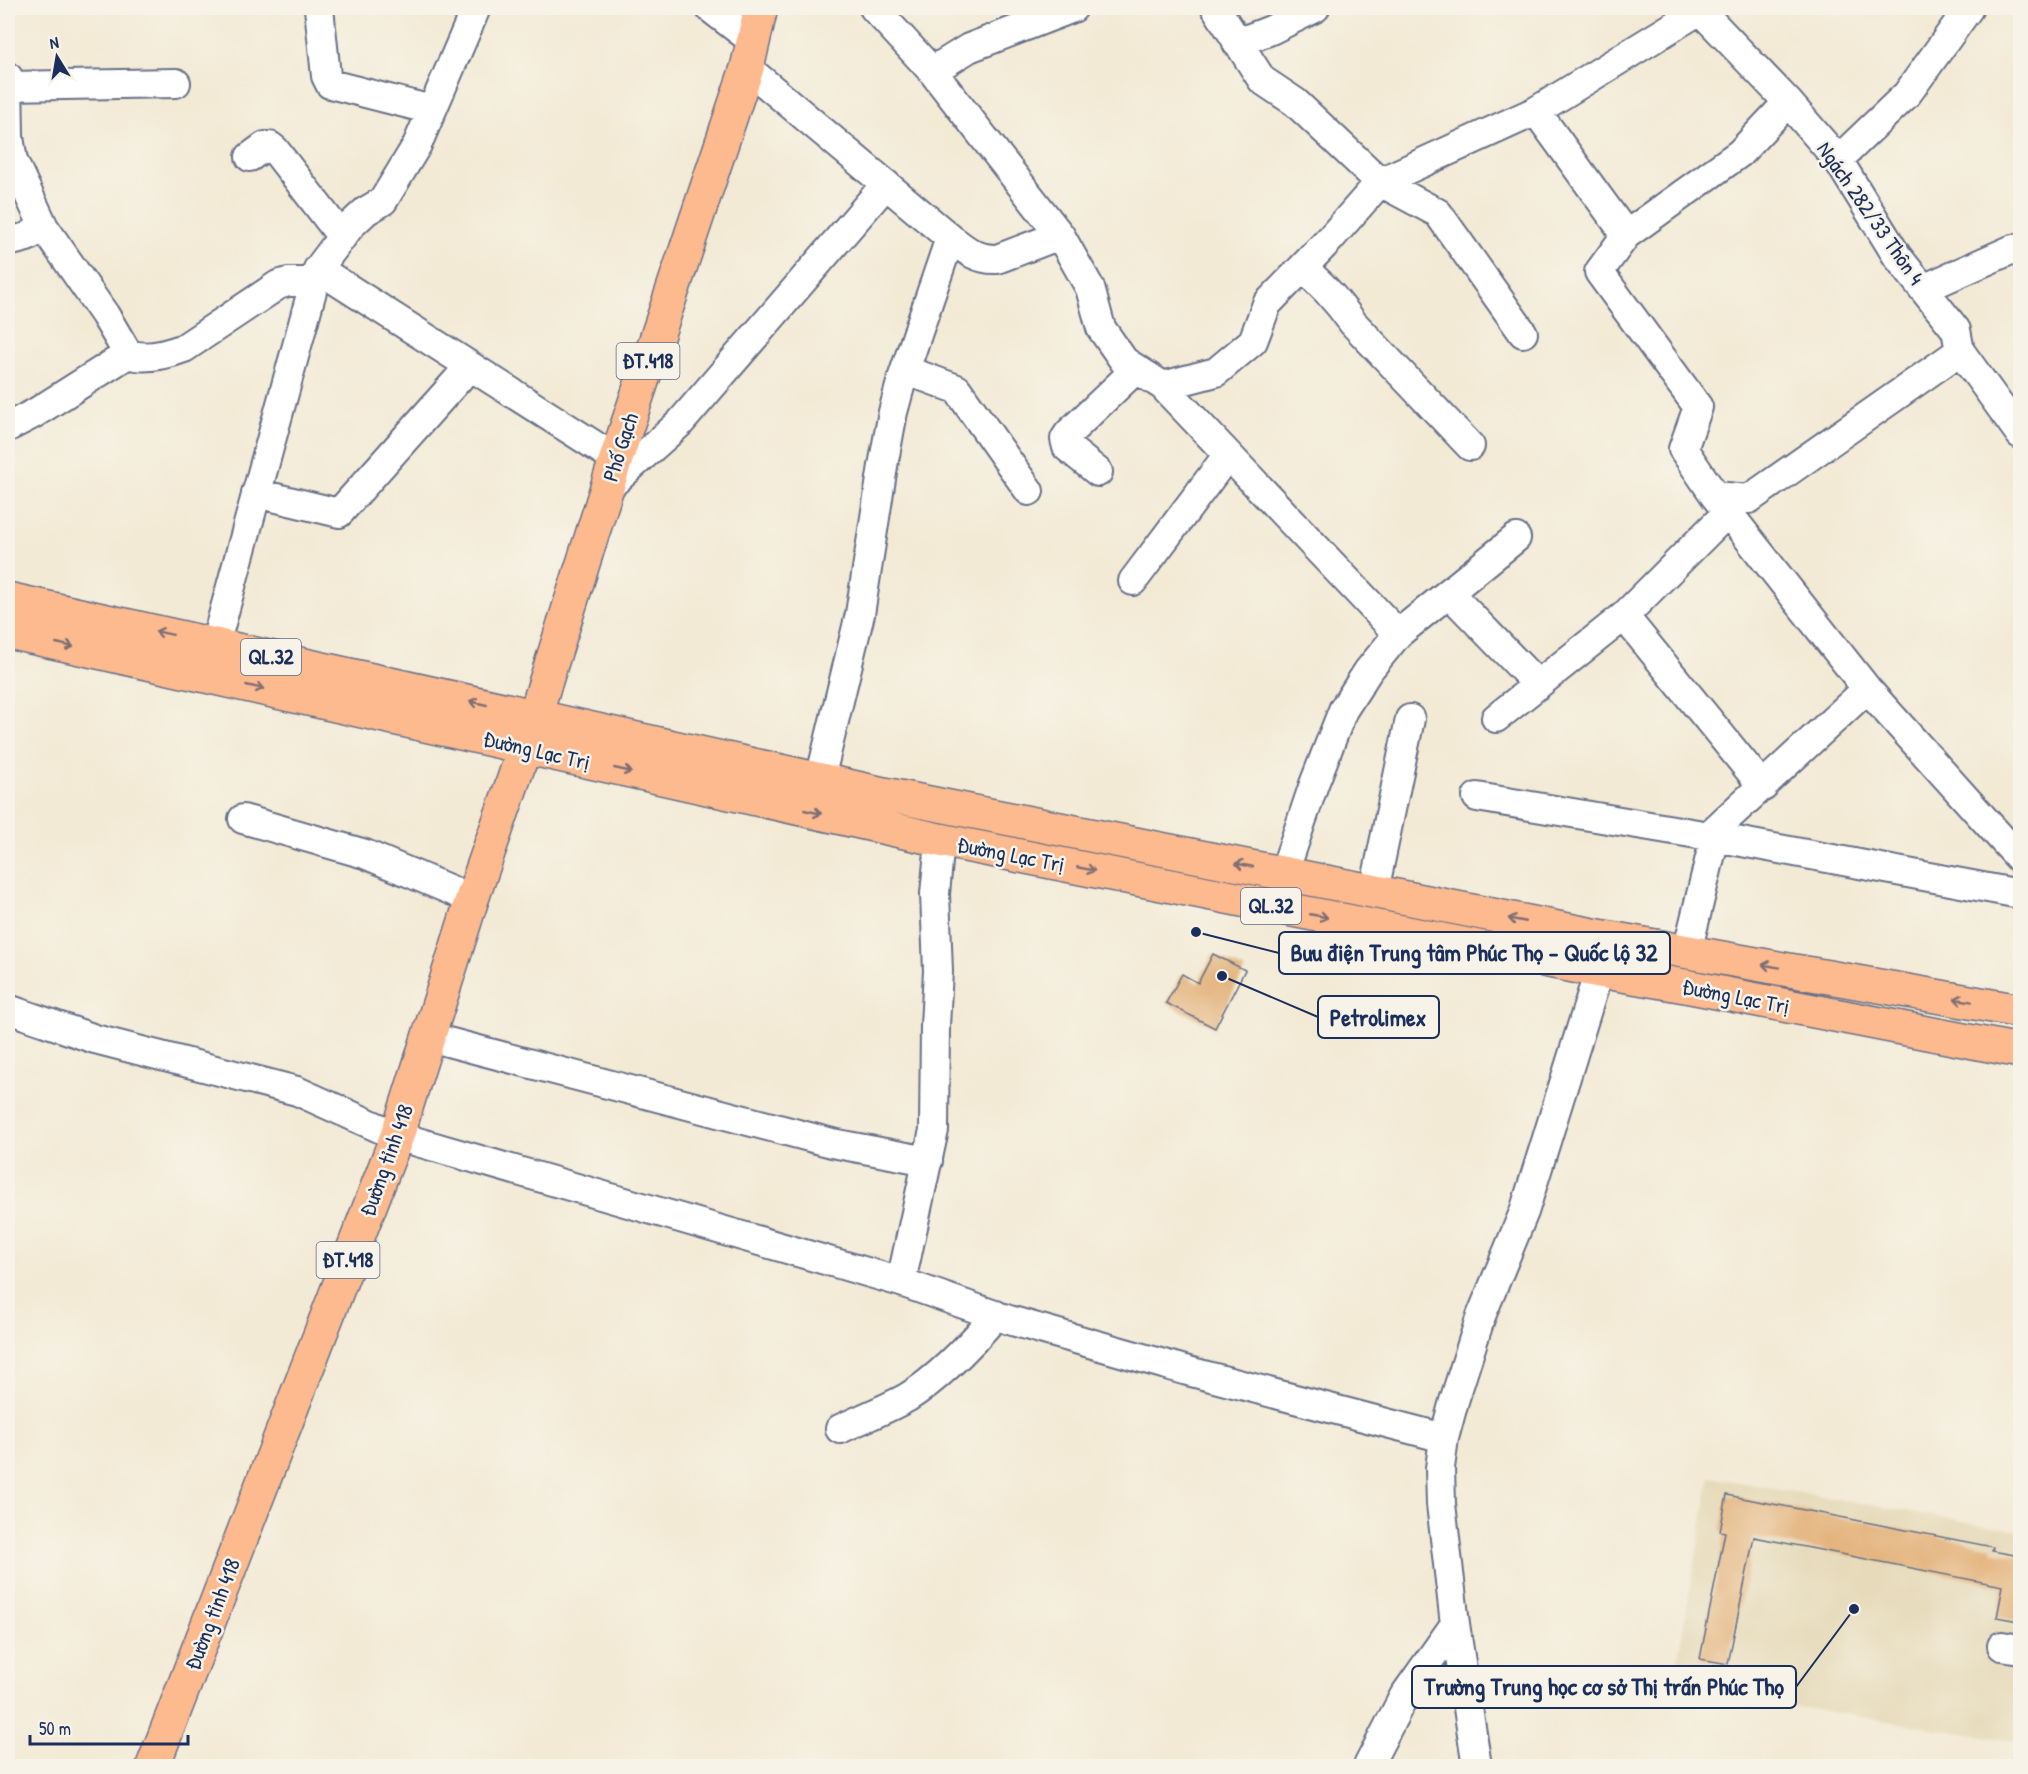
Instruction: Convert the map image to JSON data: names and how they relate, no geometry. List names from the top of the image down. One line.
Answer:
{"streets":{"main road":["ĐT.418","Phố Gạch","QL.32","Đường Lạc Trị","Đường tỉnh 418"],"street":["Ngách 282/33 Thôn 4"]},"crossings":[["Phố Gạch","Đường Lạc Trị"],["Phố Gạch","Đường tỉnh 418"],["Đường Lạc Trị","Đường tỉnh 418"]],"places":["Bưu điện Trung tâm Phúc Thọ - Quốc lộ 32","Petrolimex","Trường Trung học cơ sở Thị trấn Phúc Thọ"],"scale_bar":"50 m","north":"top"}
